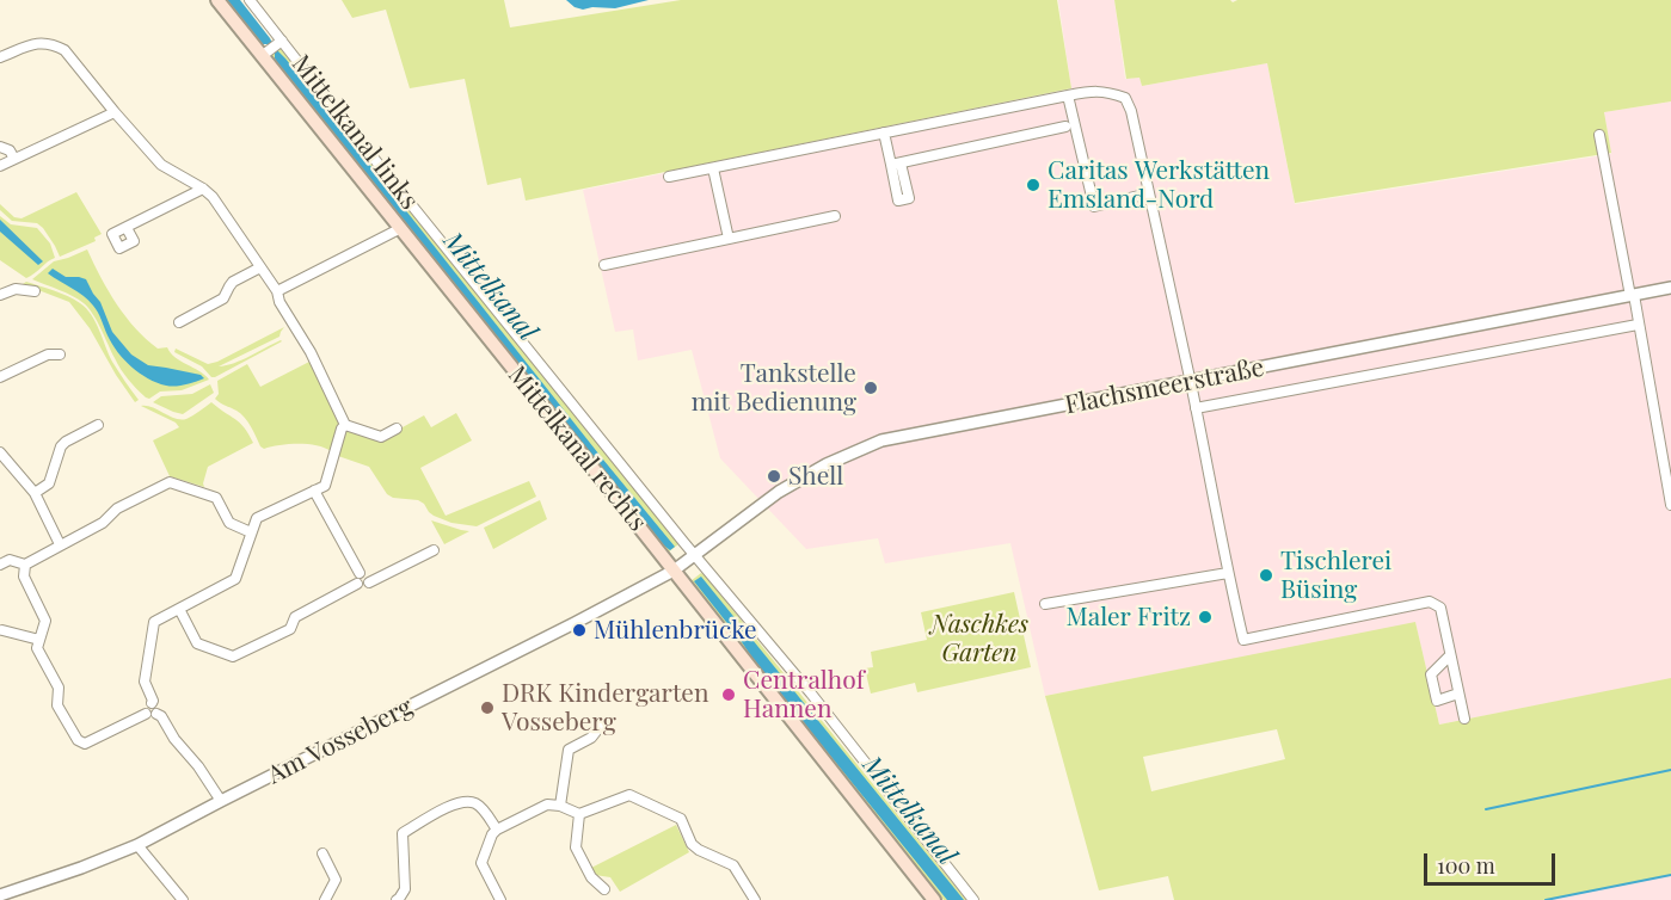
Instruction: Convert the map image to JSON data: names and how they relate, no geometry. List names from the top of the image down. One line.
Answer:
{"streets":{"main road":["Mittelkanal rechts"],"street":["Mittelkanal links","Flachsmeerstraße","Am Vosseberg"]},"crossings":[["Mittelkanal links","Flachsmeerstraße"],["Mittelkanal links","Mittelkanal rechts"],["Mittelkanal links","Am Vosseberg"],["Flachsmeerstraße","Mittelkanal rechts"],["Flachsmeerstraße","Am Vosseberg"],["Mittelkanal rechts","Am Vosseberg"]],"water":["Mittelkanal"],"parks":["Naschkes Garten"],"places":["Caritas Werkstätten Emsland-Nord","Tankstelle mit Bedienung","Shell","Tischlerei Büsing","Maler Fritz","Mühlenbrücke","Centralhof Hannen","DRK Kindergarten Vosseberg"],"scale_bar":"100 m"}
